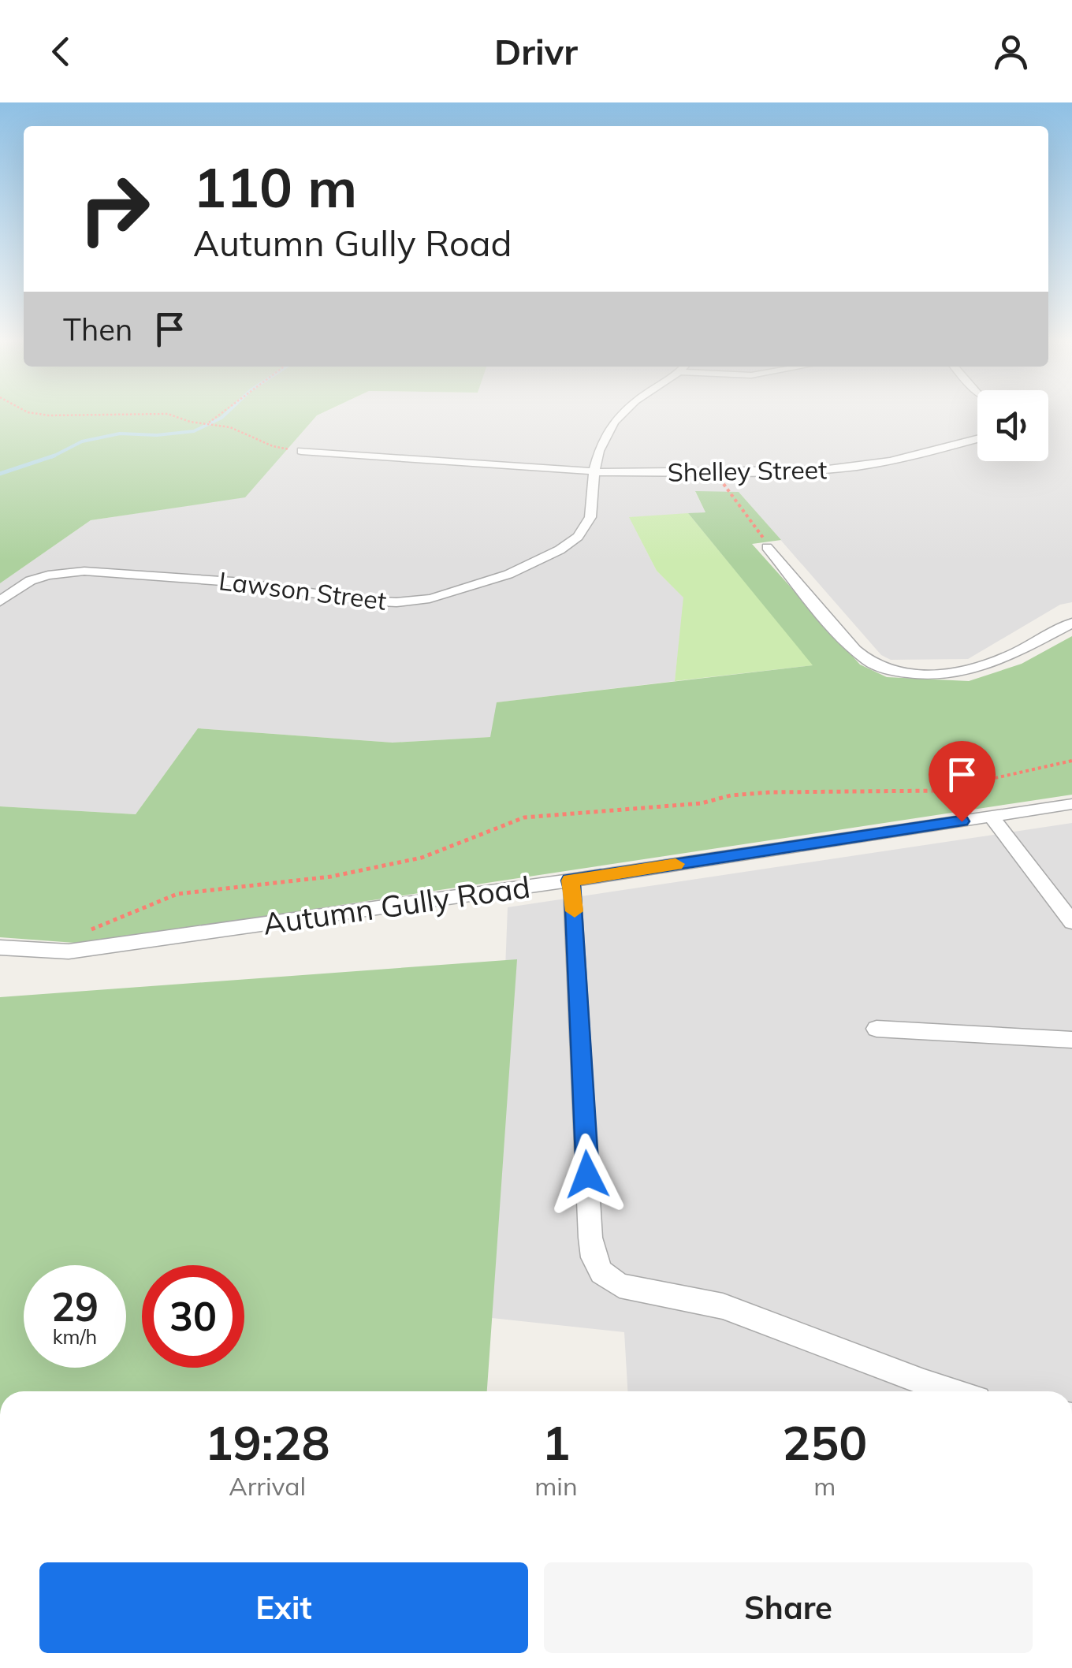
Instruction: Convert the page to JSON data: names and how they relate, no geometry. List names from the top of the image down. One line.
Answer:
{"streets":{"street":["Shelley Street","Lawson Street","Autumn Gully Road"]},"crossings":[["Shelley Street","Lawson Street"]],"page":{"header":"Drivr","turn":["110 m","Autumn Gully Road"],"then":"Then","speed":"29 km/h","limit":"30","eta":["19:28","Arrival","1","min","250","m"],"buttons":["Exit","Share"]}}
